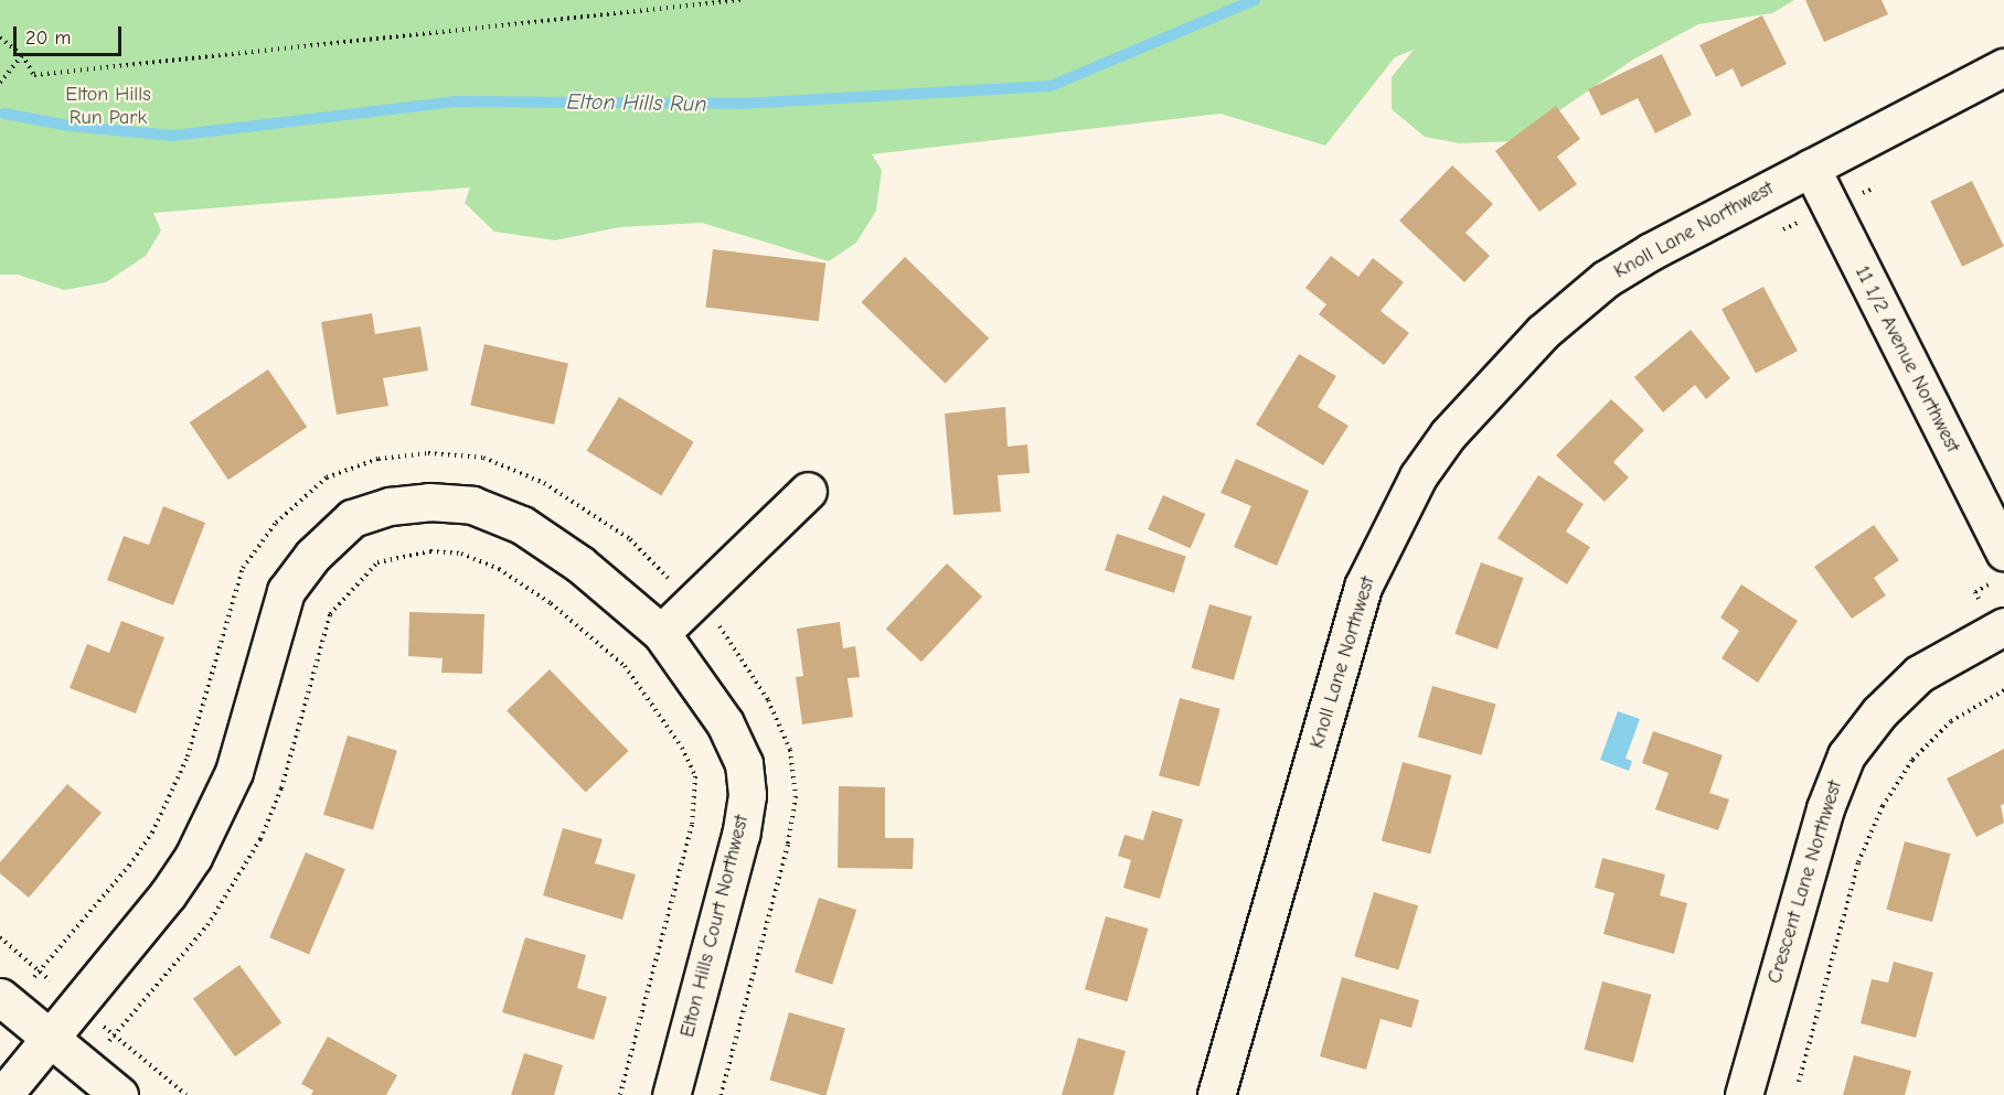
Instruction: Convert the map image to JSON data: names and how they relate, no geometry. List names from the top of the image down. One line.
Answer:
{"streets":{"street":["Knoll Lane Northwest","11 1/2 Avenue Northwest","Crescent Lane Northwest","Elton Hills Court Northwest"]},"crossings":[["Knoll Lane Northwest","11 1/2 Avenue Northwest"]],"water":["Elton Hills Run"],"parks":["Elton Hills Run Park"],"scale_bar":"20 m"}
